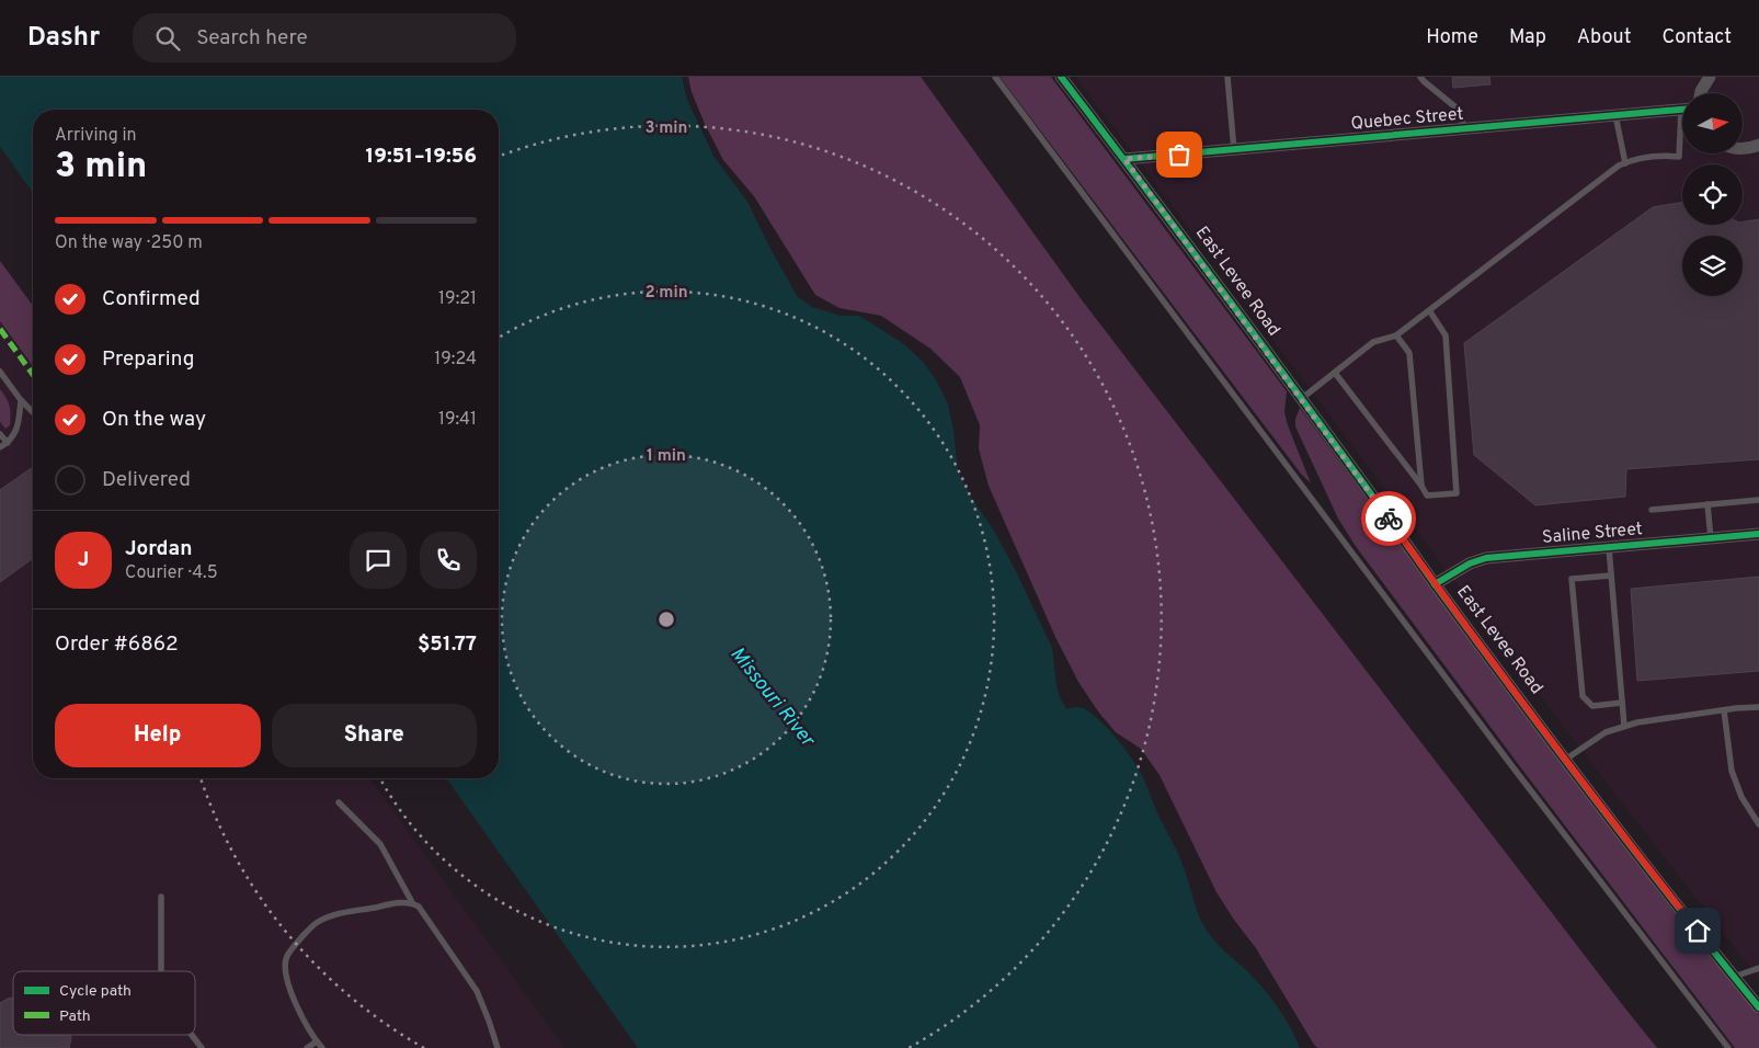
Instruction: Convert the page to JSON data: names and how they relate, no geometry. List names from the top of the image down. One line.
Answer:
{"streets":{"street":["Quebec Street","East Levee Road","Saline Street"]},"crossings":[["Quebec Street","East Levee Road"],["East Levee Road","Saline Street"]],"water":["Missouri River"],"legend":["Cycle path","Path"],"north":"right","page":{"header":"Dashr","search":"Search here","nav":["Home","Map","About","Contact"],"heading":["3 min","Arriving in","19:51–19:56"],"panel":["Jordan","Courier · 4.5","Order #6862","$51.77"],"bar":"On the way · 250 m","list":[["Confirmed","19:21"],["Preparing","19:24"],["On the way","19:41"],"Delivered"],"round":"J","buttons":["Help","Share"]},"rings":["3 min","2 min","1 min"]}
